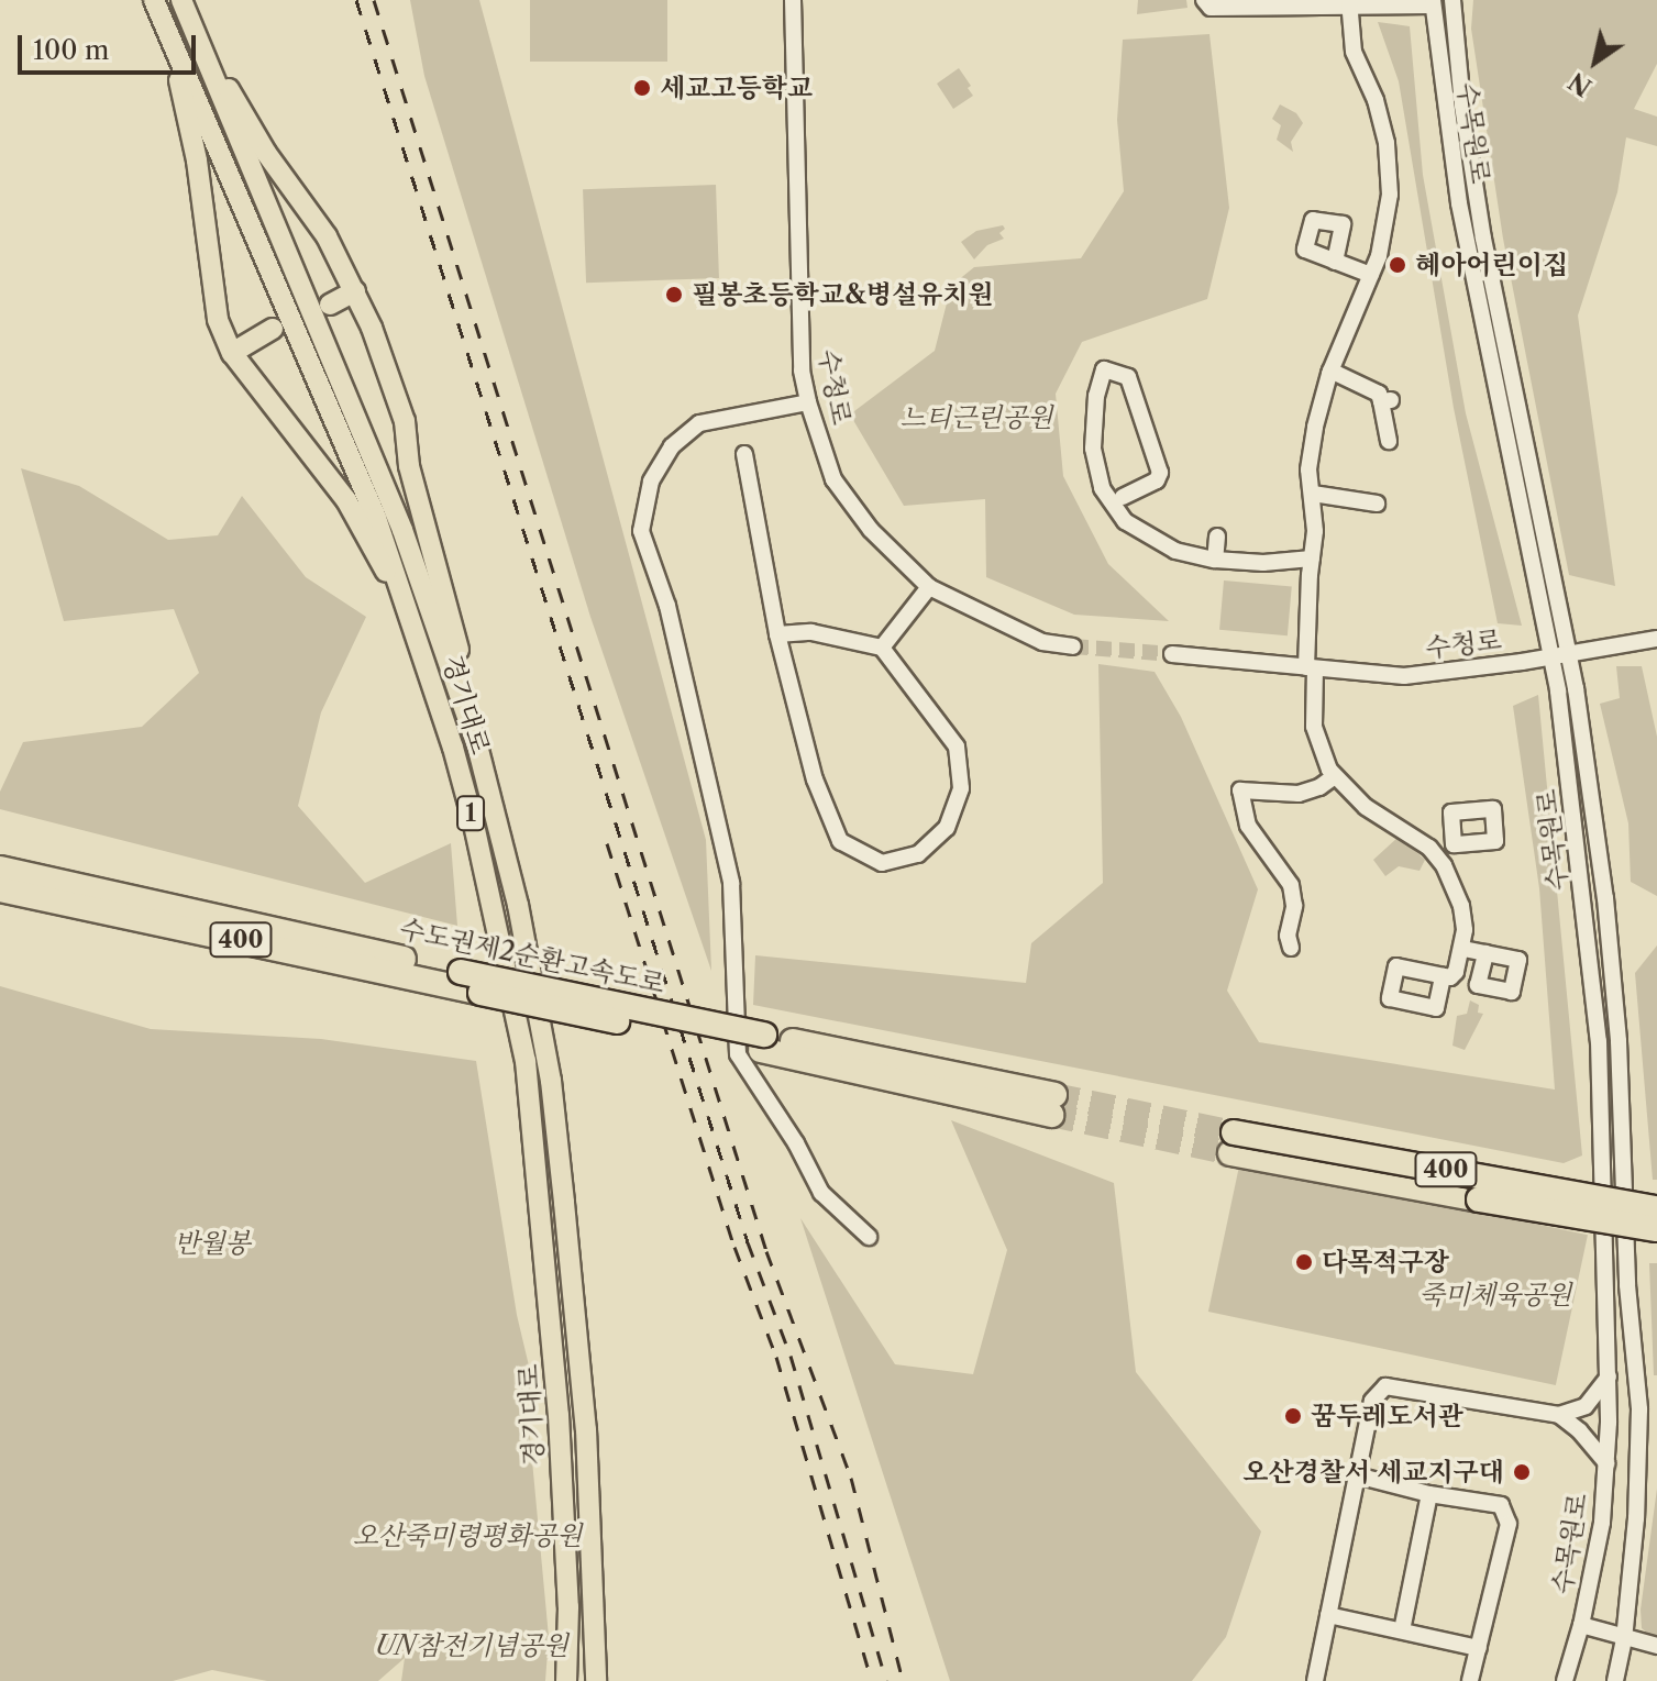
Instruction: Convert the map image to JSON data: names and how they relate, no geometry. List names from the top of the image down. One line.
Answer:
{"streets":{"highway":["400","수도권제2순환고속도로"],"main road":["경기대로","1"],"street":["수목원로","수청로"]},"crossings":[["수목원로","수청로"],["수목원로","400"]],"parks":["느티근린공원","반월봉","죽미체육공원","오산죽미령평화공원","UN참전기념공원"],"places":["세교고등학교","혜아어린이집","필봉초등학교&병설유치원","다목적구장","꿈두레도서관","오산경찰서 세교지구대"],"scale_bar":"100 m","north":"bottom left"}
